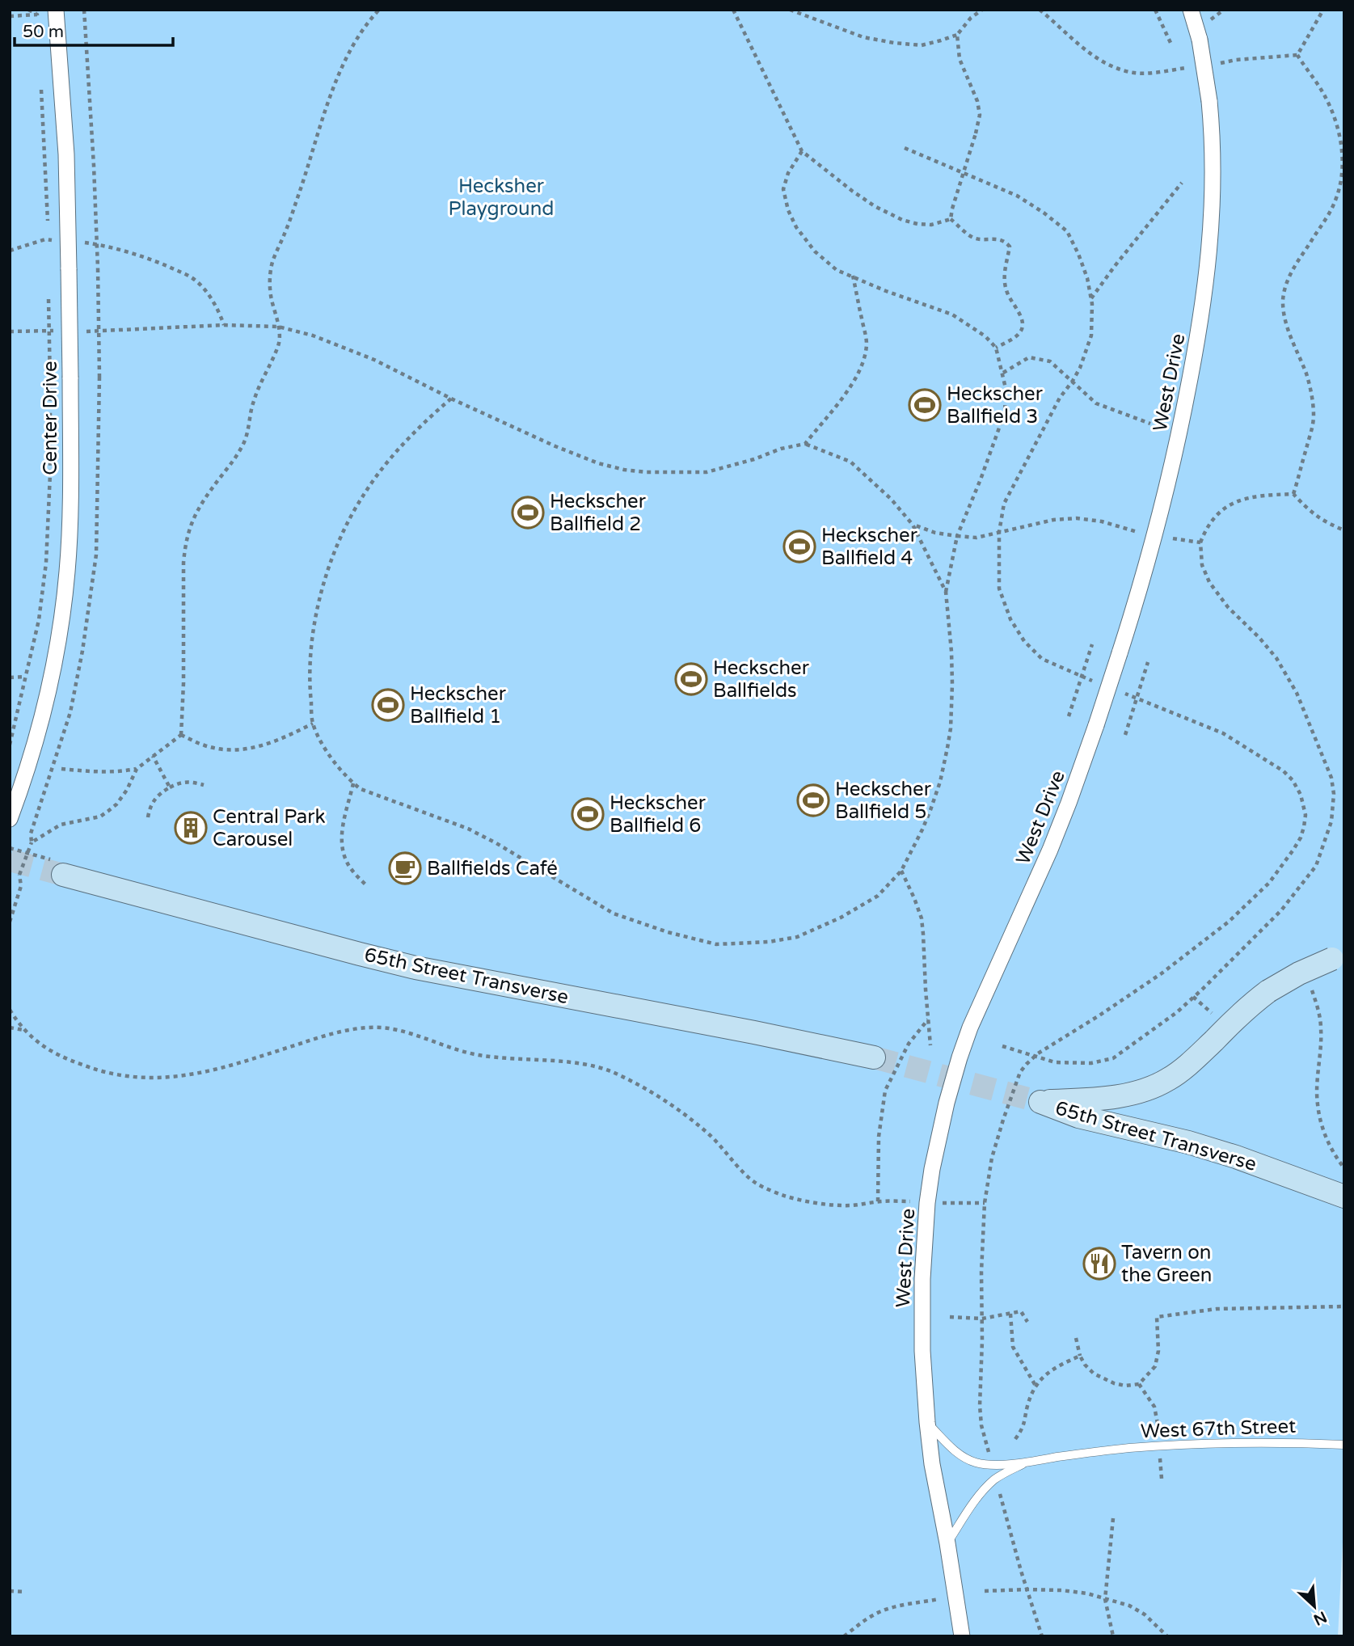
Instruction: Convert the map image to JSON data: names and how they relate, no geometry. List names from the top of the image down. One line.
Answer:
{"streets":{"main road":["65th Street Transverse"],"street":["West Drive","Center Drive"],"lane":["West 67th Street"]},"crossings":[["West Drive","West 67th Street"]],"parks":["Hecksher Playground"],"places":{"sports":["Heckscher Ballfield 3","Heckscher Ballfield 2","Heckscher Ballfield 4","Heckscher Ballfields","Heckscher Ballfield 1","Heckscher Ballfield 5","Heckscher Ballfield 6"],"building":["Central Park Carousel"],"cafe":["Ballfields Café"],"restaurant":["Tavern on the Green"]},"scale_bar":"50 m","north":"bottom right"}
